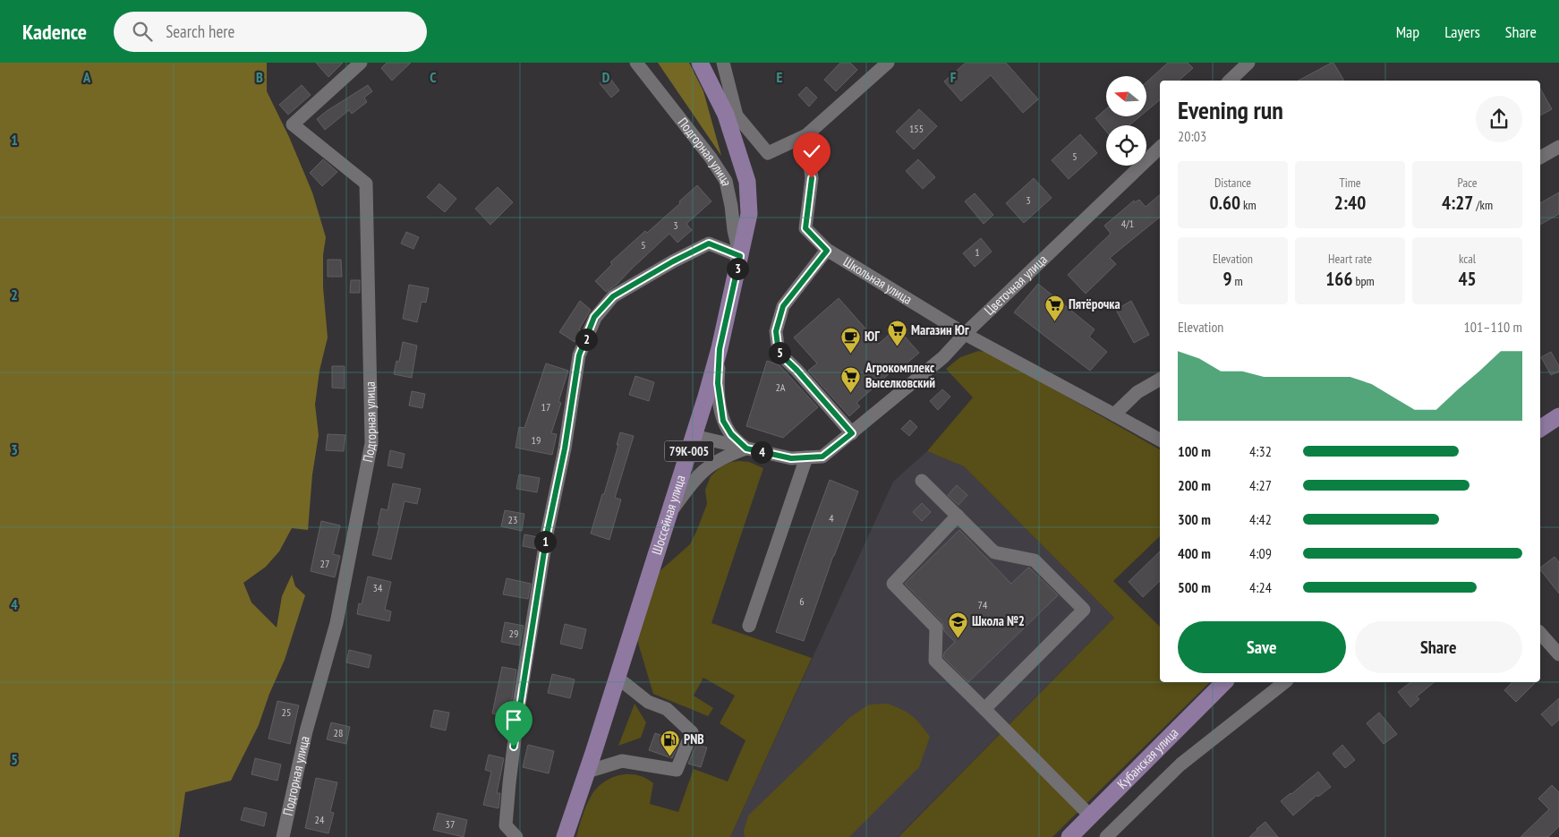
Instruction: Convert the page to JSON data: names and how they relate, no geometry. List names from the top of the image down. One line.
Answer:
{"streets":{"main road":["79К-005","Шоссейная улица","Кубанская улица"],"street":["Подгорная улица","Школьная улица","Цветочная улица"]},"crossings":[["Подгорная улица","Шоссейная улица"],["Школьная улица","Цветочная улица"],["Цветочная улица","Шоссейная улица"]],"places":{"supermarket":["Пятёрочка","Магазин Юг","Агрокомплекс Выселковский"],"cafe":["ЮГ"],"school or university":["Школа №2"],"fuel station":["PNB"]},"house_numbers":["155","5","3","4/1","3","5","1","2А","17","19","4","23","27","34","6","74","29","25","28","24","37"],"north":"left","page":{"header":"Kadence","search":"Search here","nav":["Map","Layers","Share"],"heading":["Evening run","20:03"],"stats":[["Distance","0.60 km"],["Time","2:40"],["Pace","4:27 /km"],["Elevation","9 m"],["Heart rate","166 bpm"],["kcal","45"]],"pins":["3","2","5","4","1"],"chart":["Elevation","101–110 m"],"list":[{"name":"100 m","note":"4:32"},{"name":"200 m","note":"4:27"},{"name":"300 m","note":"4:42"},{"name":"400 m","note":"4:09"},{"name":"500 m","note":"4:24"}],"buttons":["Save","Share"]},"grid":{"columns":["A","B","C","D","E","F"],"rows":["1","2","3","4","5"]}}
